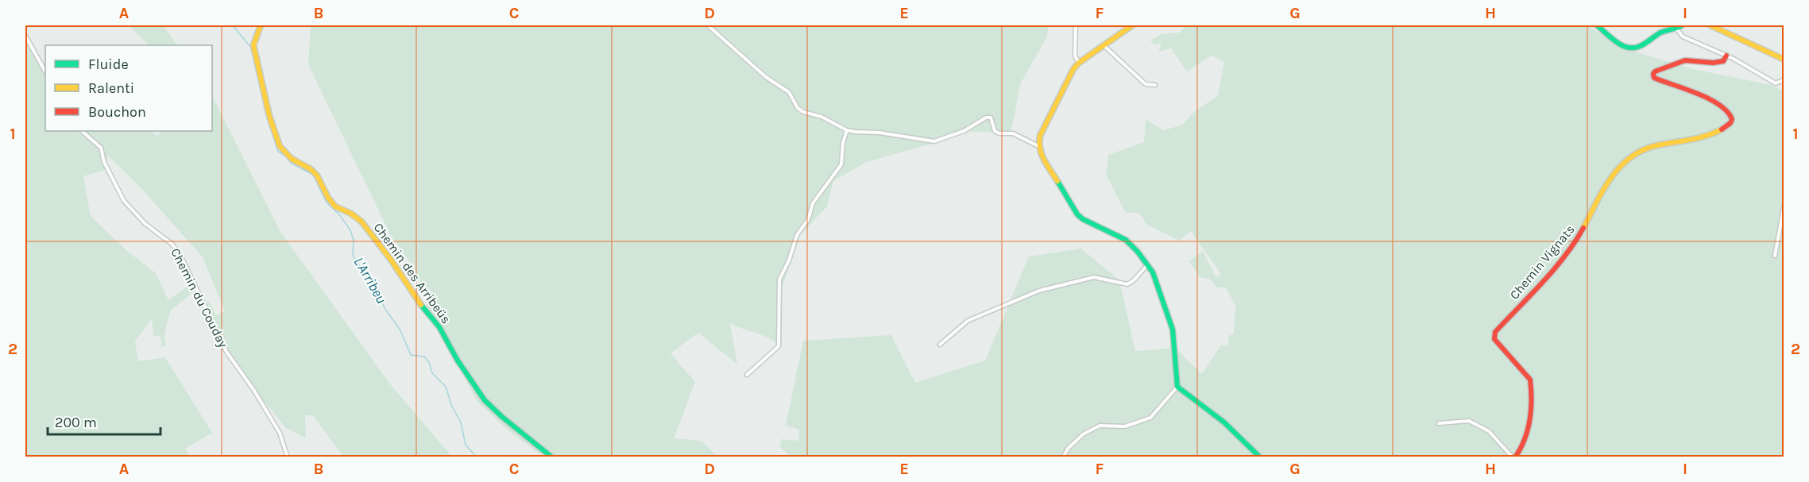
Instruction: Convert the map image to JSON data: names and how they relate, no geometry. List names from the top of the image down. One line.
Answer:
{"streets":{"street":["Chemin Vignats","Chemin des Arribeüs","Chemin du Couday"]},"water":["L'Arribeu"],"legend":["Fluide","Ralenti","Bouchon"],"scale_bar":"200 m","grid":{"columns":["A","B","C","D","E","F","G","H","I"],"rows":["1","2"]}}
